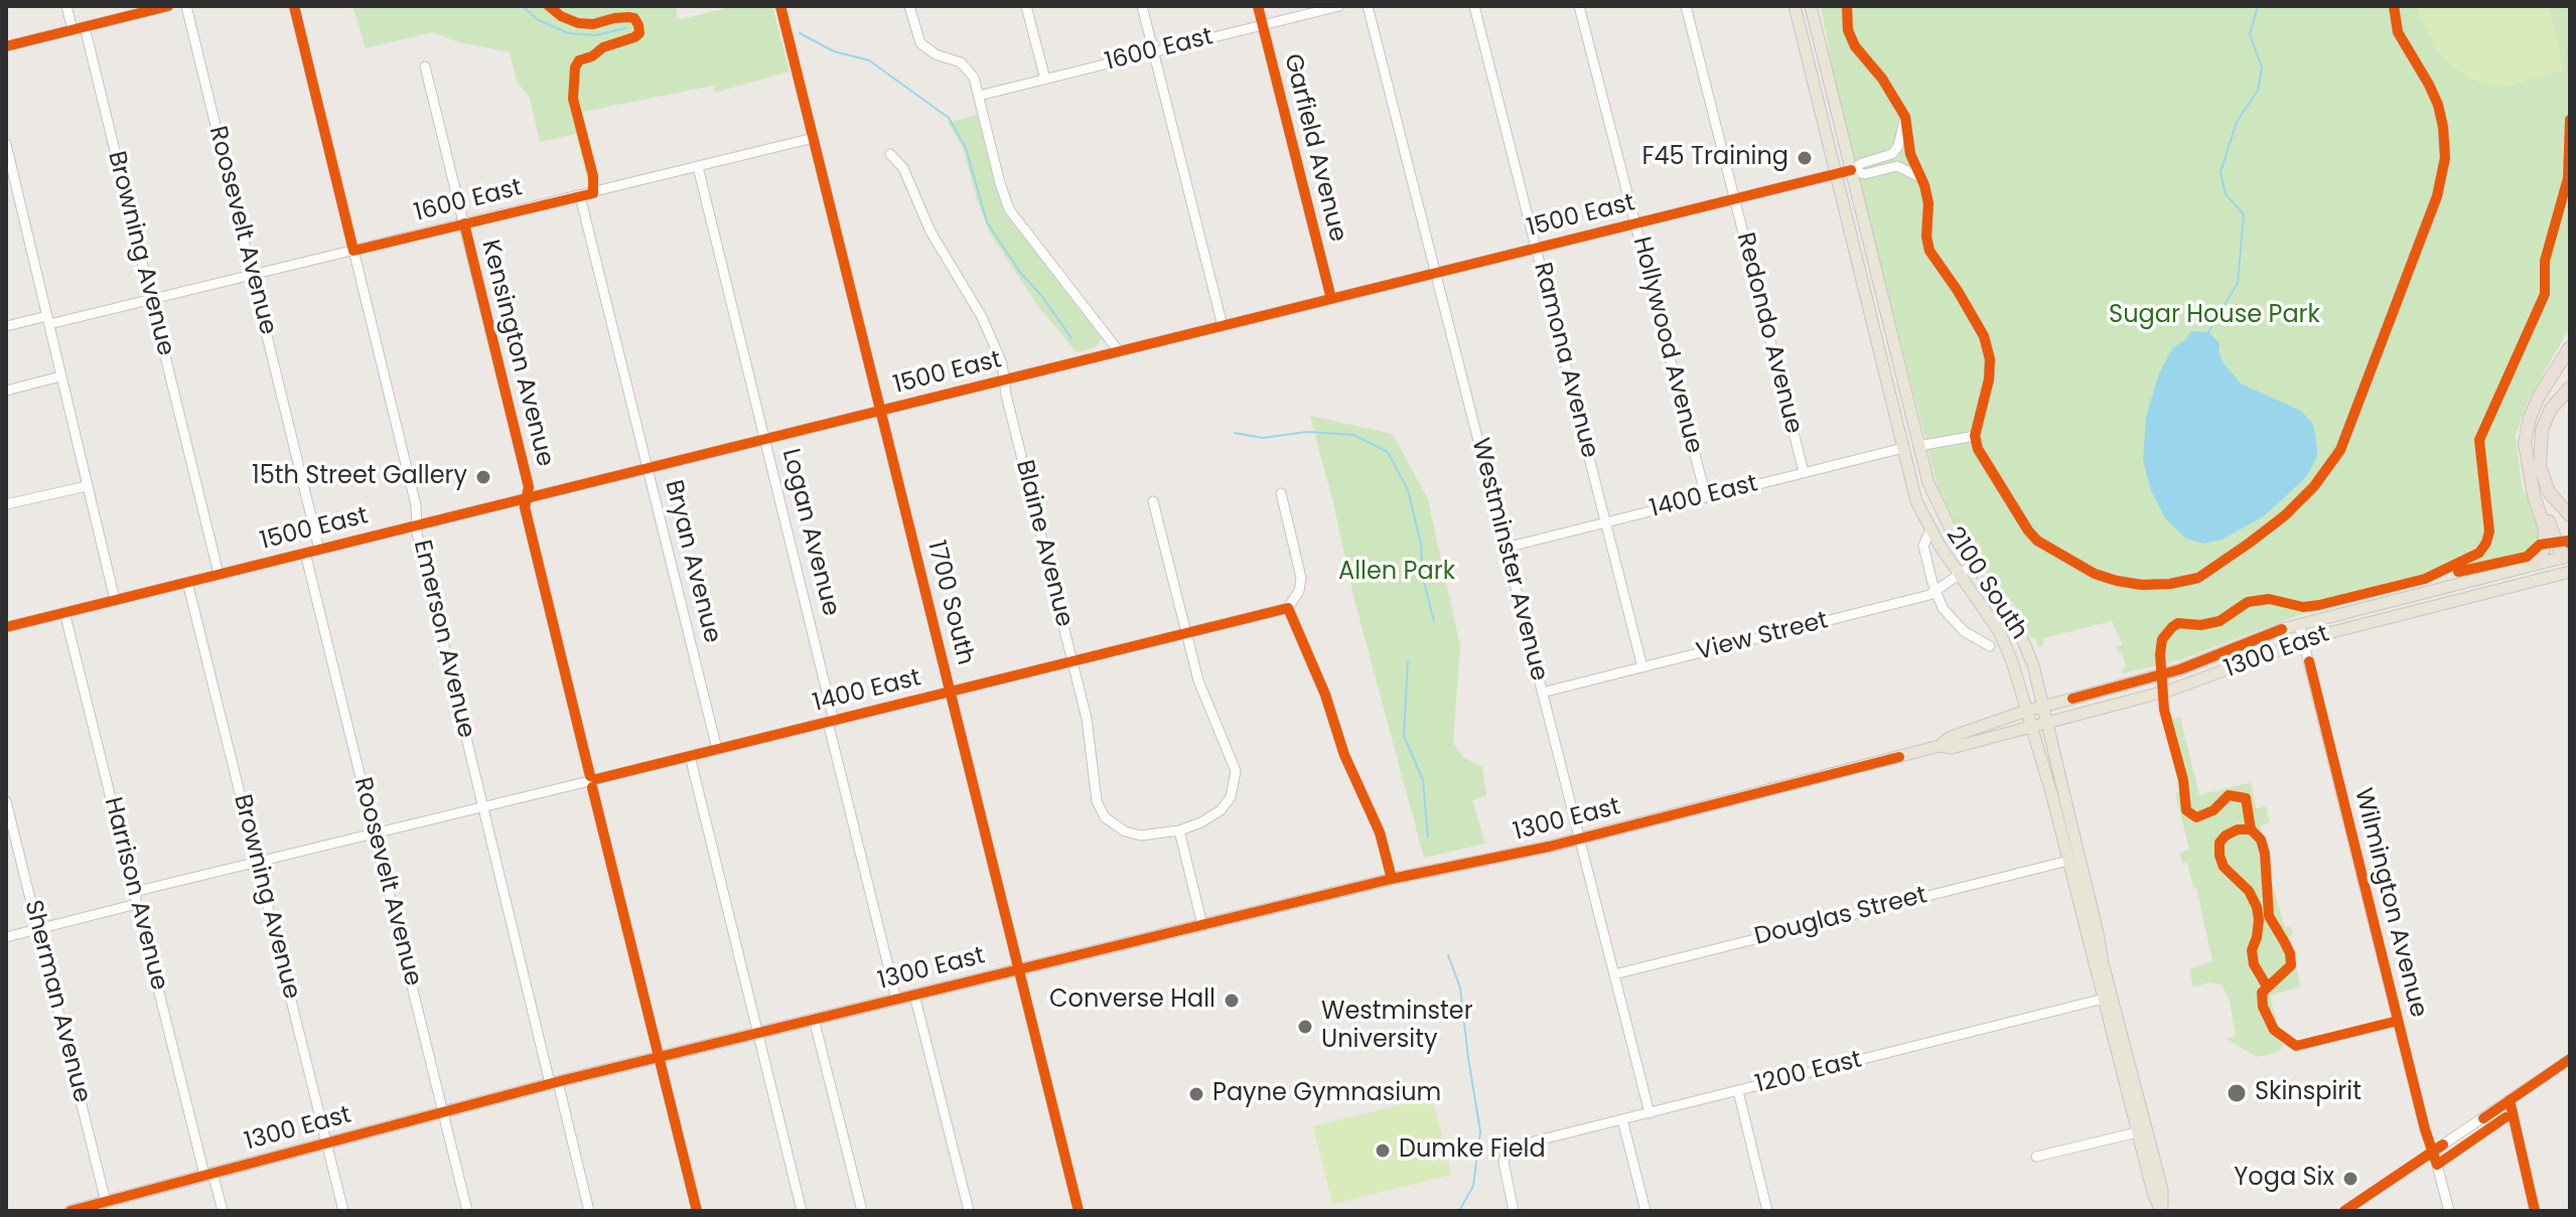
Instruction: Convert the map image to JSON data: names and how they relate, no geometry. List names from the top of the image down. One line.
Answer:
{"streets":{"main road":["2100 South","1300 East"],"street":["1600 East","Garfield Avenue","1500 East","Roosevelt Avenue","Browning Avenue","Redondo Avenue","Hollywood Avenue","Kensington Avenue","Ramona Avenue","1400 East","Logan Avenue","Blaine Avenue","Westminster Avenue","Bryan Avenue","1700 South","View Street","Emerson Avenue","Harrison Avenue","Wilmington Avenue","Douglas Street","Sherman Avenue","1200 East"]},"crossings":[["1600 East","Garfield Avenue"],["1600 East","Roosevelt Avenue"],["1600 East","Browning Avenue"],["1600 East","Kensington Avenue"],["1600 East","Logan Avenue"],["1600 East","Bryan Avenue"],["1600 East","1700 South"],["1600 East","Emerson Avenue"],["Garfield Avenue","1500 East"],["1500 East","Roosevelt Avenue"],["1500 East","Browning Avenue"],["1500 East","Redondo Avenue"],["1500 East","Hollywood Avenue"],["1500 East","Kensington Avenue"],["1500 East","Ramona Avenue"],["1500 East","Logan Avenue"],["1500 East","Blaine Avenue"],["1500 East","Westminster Avenue"],["1500 East","Bryan Avenue"],["1500 East","2100 South"],["1500 East","1700 South"],["1500 East","Emerson Avenue"],["1500 East","Harrison Avenue"],["Roosevelt Avenue","1400 East"],["Roosevelt Avenue","1300 East"],["Browning Avenue","1400 East"],["Browning Avenue","1300 East"],["Redondo Avenue","1400 East"],["Hollywood Avenue","1400 East"],["Kensington Avenue","1400 East"],["Kensington Avenue","1300 East"],["Ramona Avenue","1400 East"],["Ramona Avenue","View Street"],["1400 East","Logan Avenue"],["1400 East","Blaine Avenue"],["1400 East","Westminster Avenue"],["1400 East","Bryan Avenue"],["1400 East","2100 South"],["1400 East","1700 South"],["1400 East","Emerson Avenue"],["1400 East","Harrison Avenue"],["Logan Avenue","1300 East"],["Westminster Avenue","View Street"],["Westminster Avenue","1300 East"],["Westminster Avenue","Douglas Street"],["Westminster Avenue","1200 East"],["2100 South","View Street"],["2100 South","1300 East"],["2100 South","Douglas Street"],["2100 South","1200 East"],["1700 South","1300 East"],["Emerson Avenue","1300 East"],["1300 East","Harrison Avenue"],["1300 East","Wilmington Avenue"],["1300 East","Sherman Avenue"]],"parks":["Sugar House Park","Allen Park"],"places":["F45 Training","15th Street Gallery","Converse Hall","Westminster University","Skinspirit","Payne Gymnasium","Dumke Field","Yoga Six"]}
